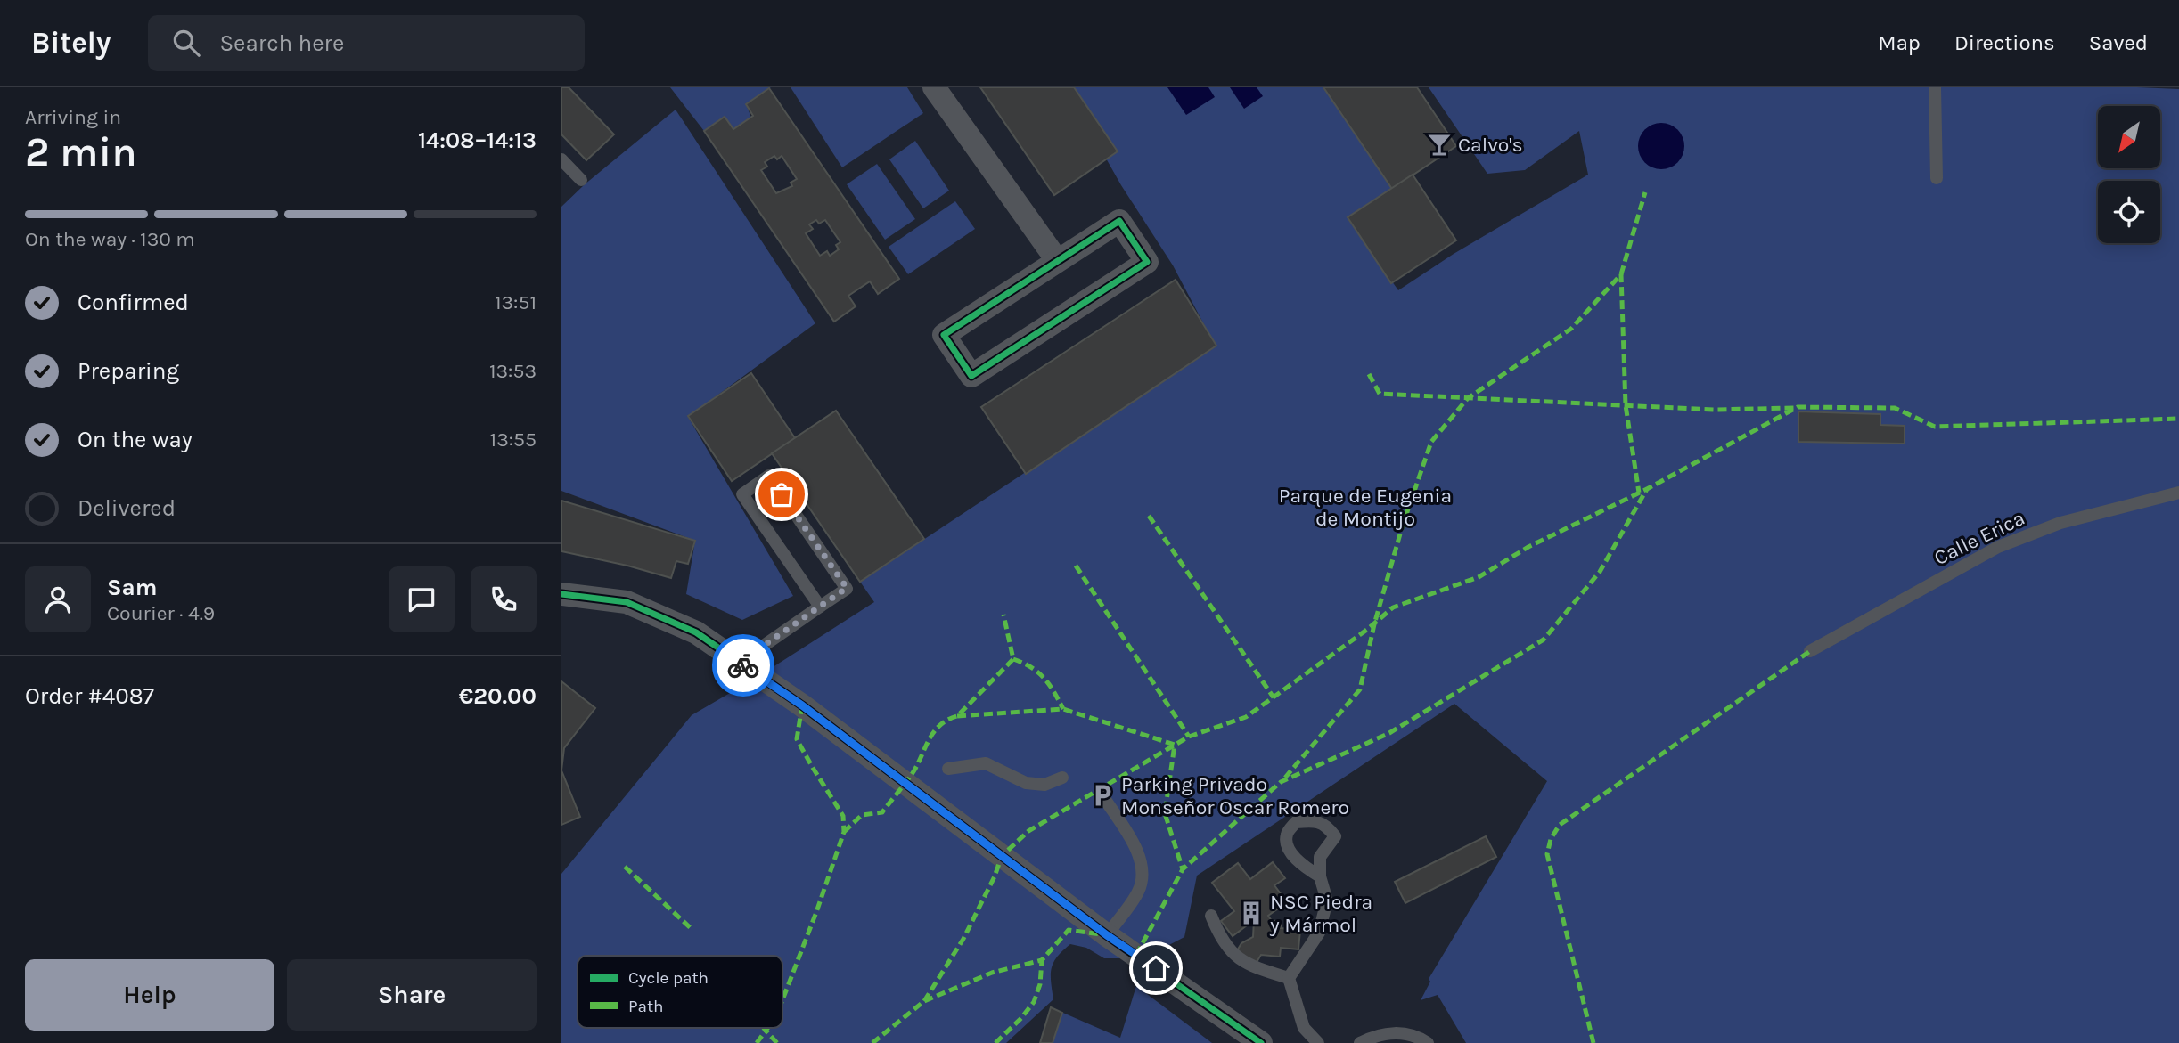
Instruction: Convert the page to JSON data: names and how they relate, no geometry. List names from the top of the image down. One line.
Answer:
{"streets":{"lane":["Calle Erica"]},"parks":["Parque de Eugenia de Montijo"],"places":{"bar":["Calvo's"],"parking":["Parking Privado Monseñor Oscar Romero"],"building":["NSC Piedra y Mármol"]},"legend":["Cycle path","Path"],"north":"bottom left","page":{"header":"Bitely","search":"Search here","nav":["Map","Directions","Saved"],"heading":["2 min","Arriving in","14:08–14:13"],"panel":["Sam","Courier · 4.9","Order #4087","€20.00"],"bar":"On the way · 130 m","list":[["Confirmed","13:51"],["Preparing","13:53"],["On the way","13:55"],"Delivered"],"buttons":["Help","Share"]}}
